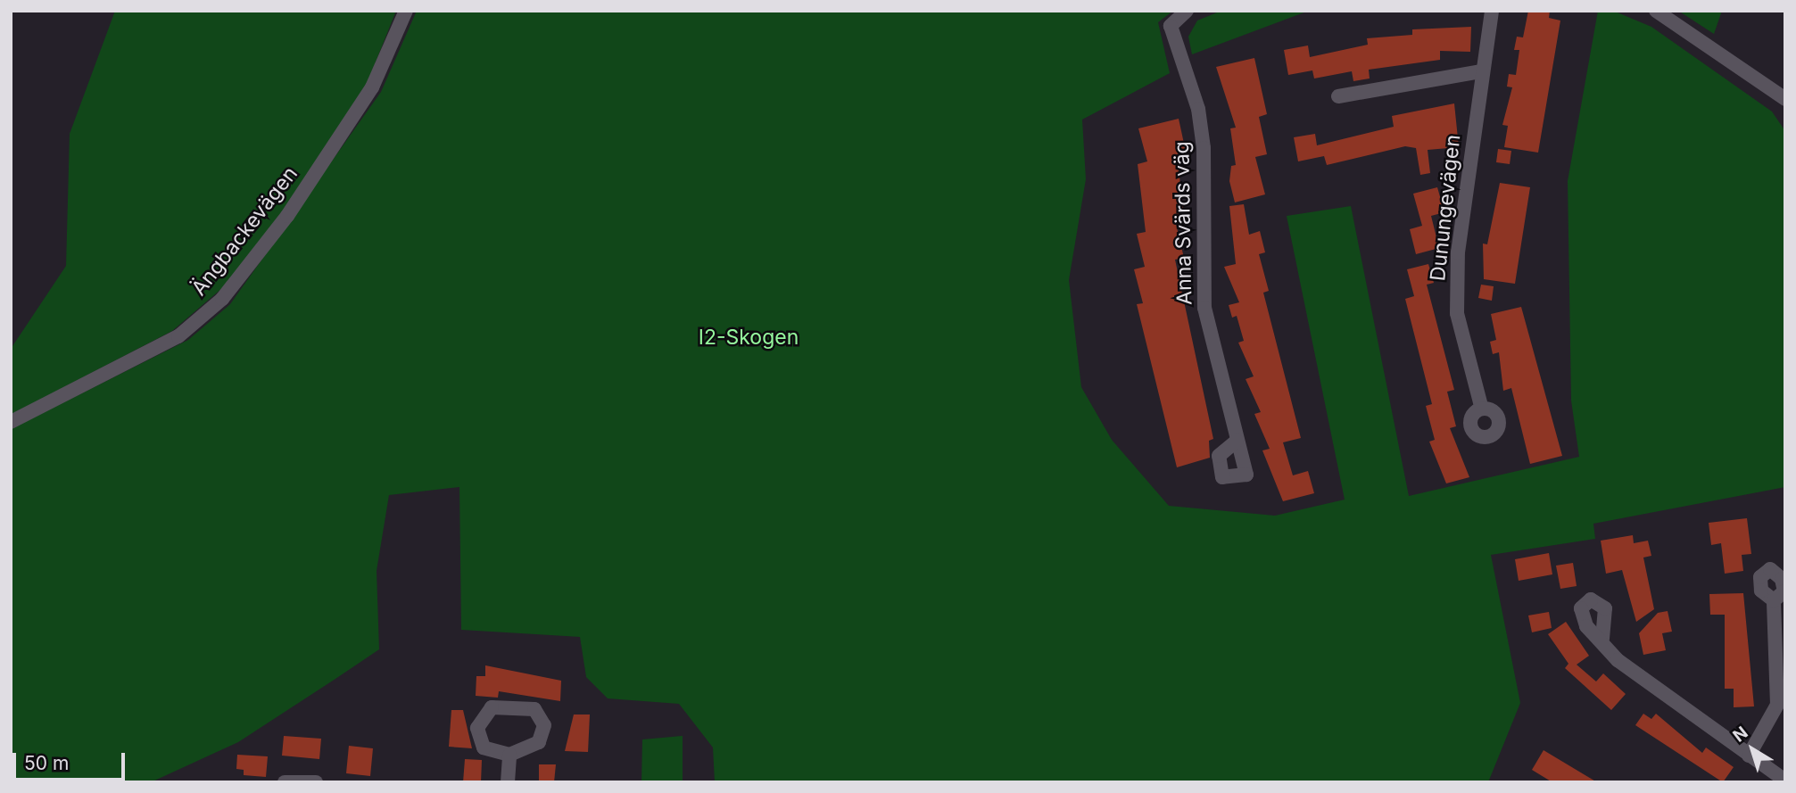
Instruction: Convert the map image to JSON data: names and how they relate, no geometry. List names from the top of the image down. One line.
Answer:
{"streets":{"street":["Dunungevägen","Anna Svärds väg","Ängbackevägen"]},"parks":["I2-Skogen"],"scale_bar":"50 m","north":"top left"}
